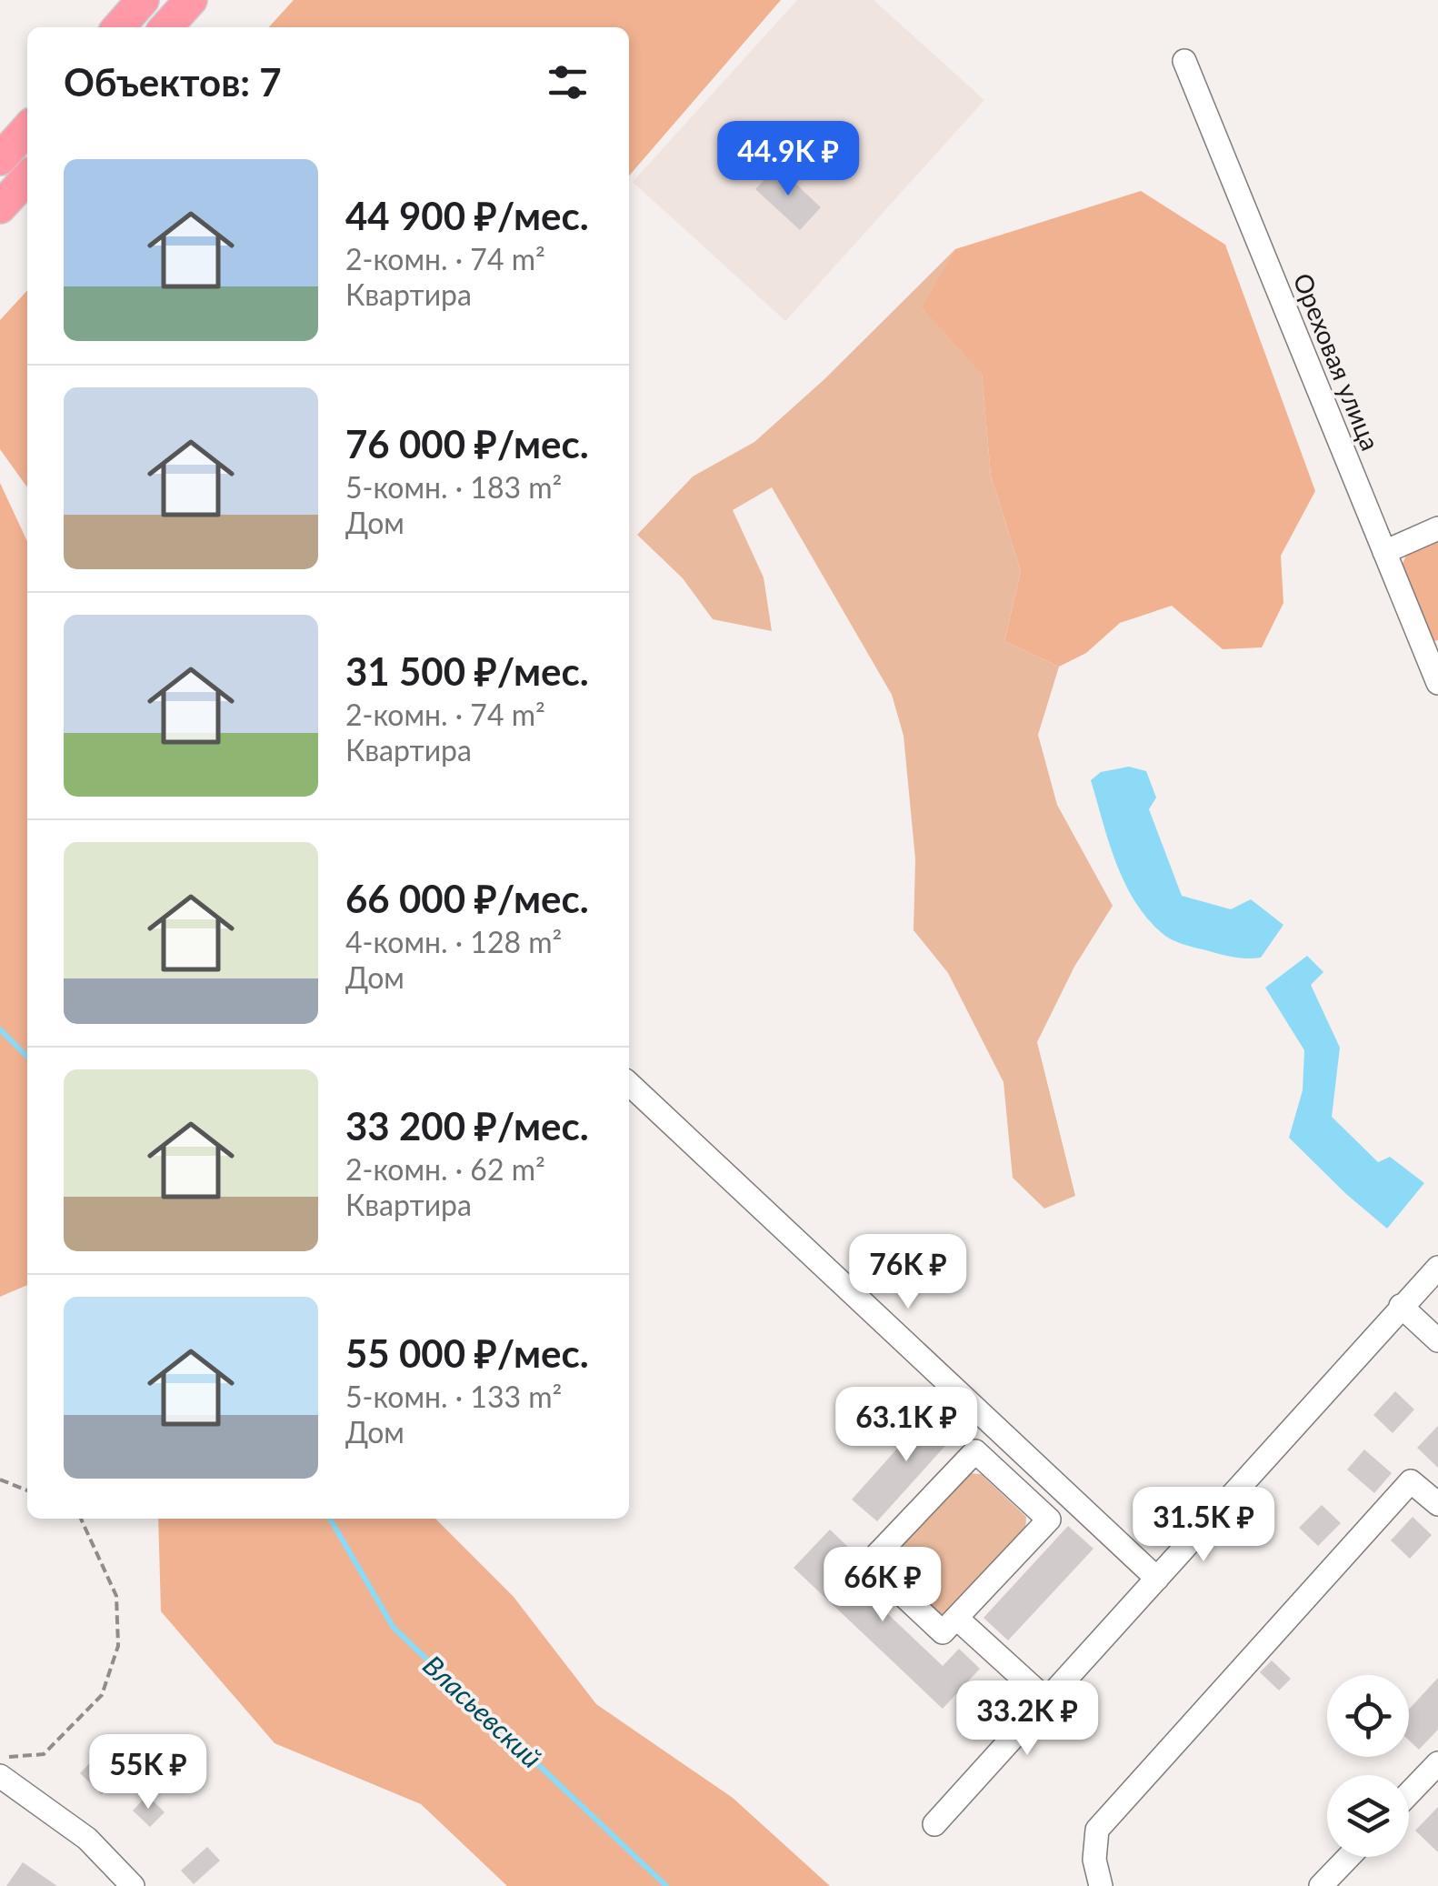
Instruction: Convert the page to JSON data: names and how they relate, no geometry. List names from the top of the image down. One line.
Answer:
{"streets":{"street":["Ореховая улица"]},"water":["Власьевский"],"page":{"heading":"Объектов: 7","price":["44.9K ₽","76K ₽","63.1K ₽","31.5K ₽","66K ₽","33.2K ₽","55K ₽"],"list":[{"name":"44 900 ₽/мес.","note":"2-комн. · 74 m² · Квартира"},{"name":"76 000 ₽/мес.","note":"5-комн. · 183 m² · Дом"},{"name":"31 500 ₽/мес.","note":"2-комн. · 74 m² · Квартира"},{"name":"66 000 ₽/мес.","note":"4-комн. · 128 m² · Дом"},{"name":"33 200 ₽/мес.","note":"2-комн. · 62 m² · Квартира"},{"name":"55 000 ₽/мес.","note":"5-комн. · 133 m² · Дом"}]}}
